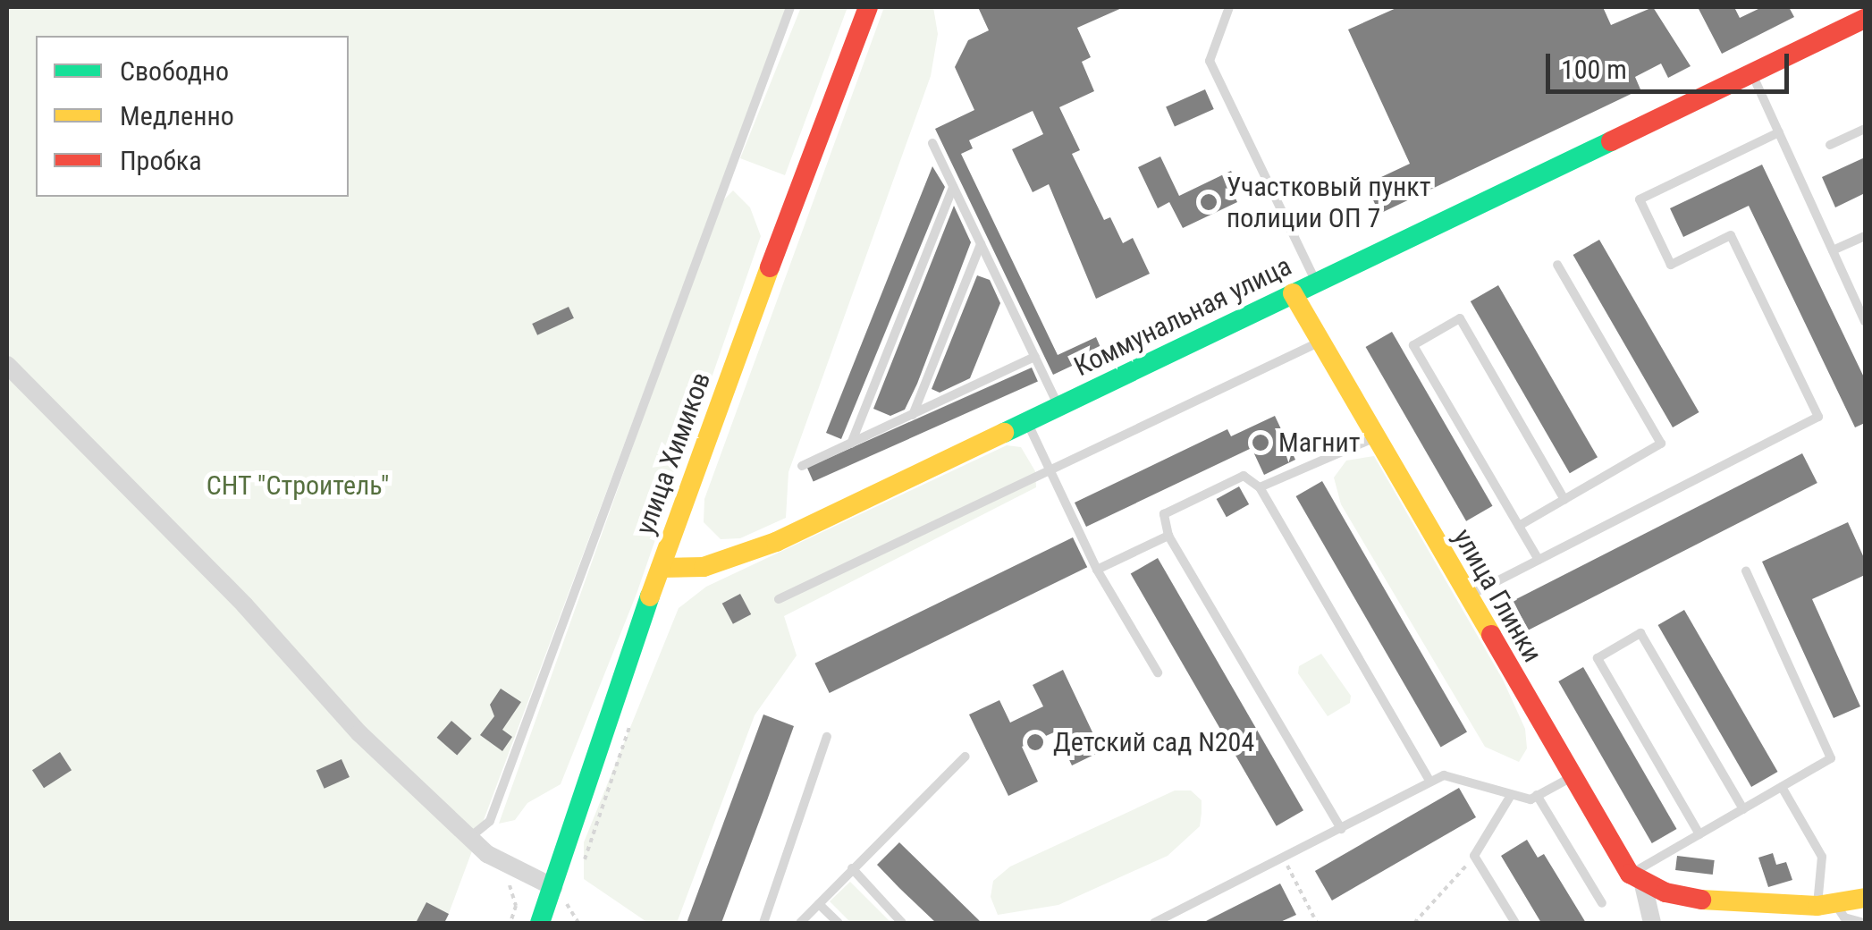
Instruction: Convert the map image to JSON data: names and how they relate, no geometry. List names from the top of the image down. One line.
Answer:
{"streets":{"street":["Коммунальная улица","улица Химиков","улица Глинки"]},"crossings":[["Коммунальная улица","улица Химиков"],["Коммунальная улица","улица Глинки"]],"parks":["СНТ \"Строитель\""],"places":["Участковый пункт полиции ОП 7","Магнит","Детский сад N204"],"legend":["Свободно","Медленно","Пробка"],"scale_bar":"100 m"}
